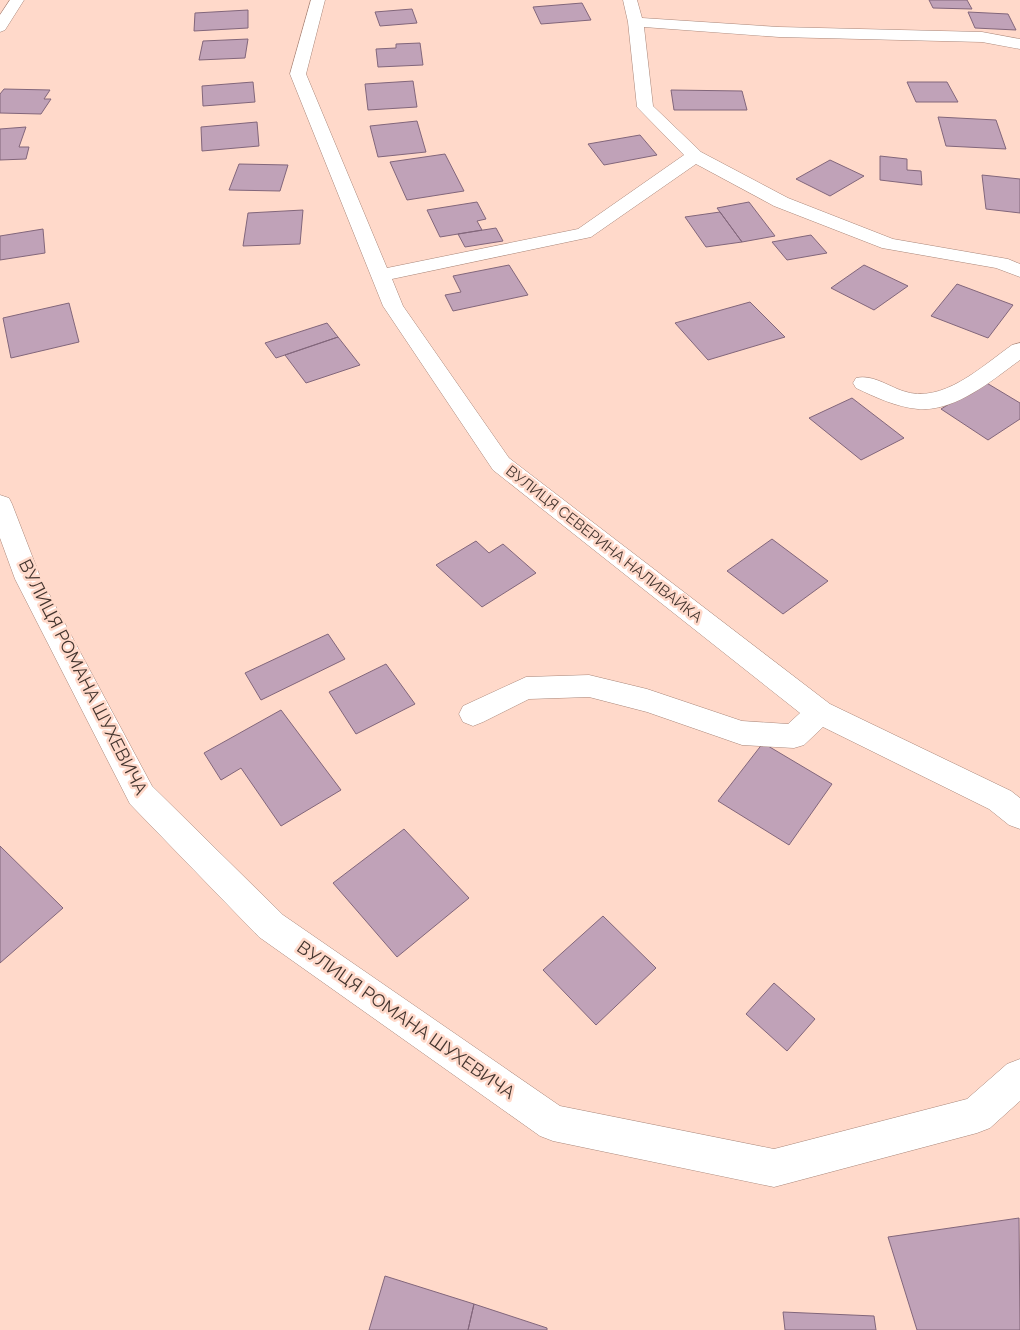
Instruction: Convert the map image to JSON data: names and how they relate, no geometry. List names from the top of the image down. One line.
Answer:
{"streets":{"street":["ВУЛИЦЯ СЕВЕРИНА НАЛИВАЙКА","ВУЛИЦЯ РОМАНА ШУХЕВИЧА"]}}
